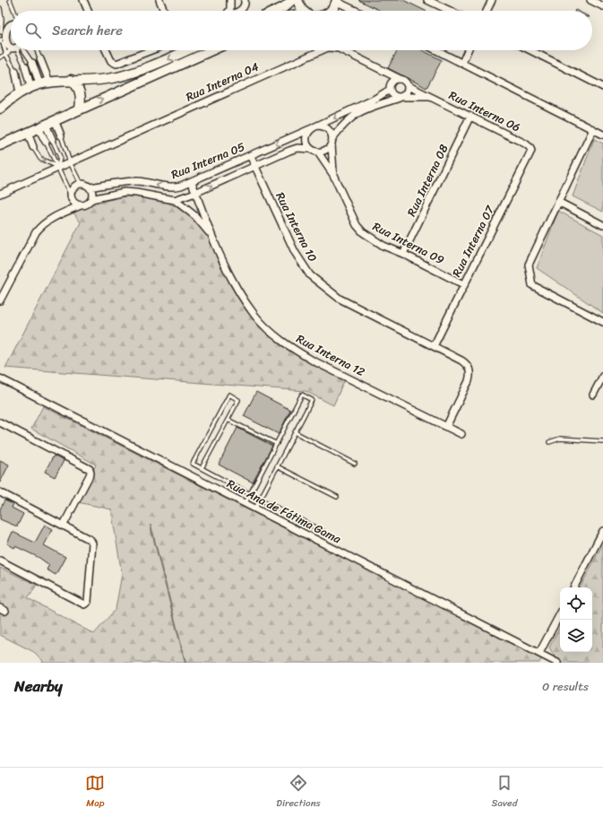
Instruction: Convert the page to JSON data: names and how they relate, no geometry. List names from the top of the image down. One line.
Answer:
{"streets":{"street":["Rua Interna 04","Rua Interna 06","Rua Interna 05","Rua Interna 08","Rua Interna 10","Rua Interna 07","Rua Interna 09","Rua Interna 12","Rua Ana de Fátima Gama"]},"crossings":[["Rua Interna 04","Rua Interna 06"],["Rua Interna 06","Rua Interna 08"],["Rua Interna 06","Rua Interna 07"],["Rua Interna 05","Rua Interna 10"],["Rua Interna 05","Rua Interna 09"],["Rua Interna 05","Rua Interna 12"],["Rua Interna 08","Rua Interna 09"],["Rua Interna 10","Rua Interna 07"],["Rua Interna 10","Rua Interna 12"],["Rua Interna 07","Rua Interna 09"]],"page":{"search":"Search here","heading":["Nearby","0 results"],"nav":["Map","Directions","Saved"]}}
